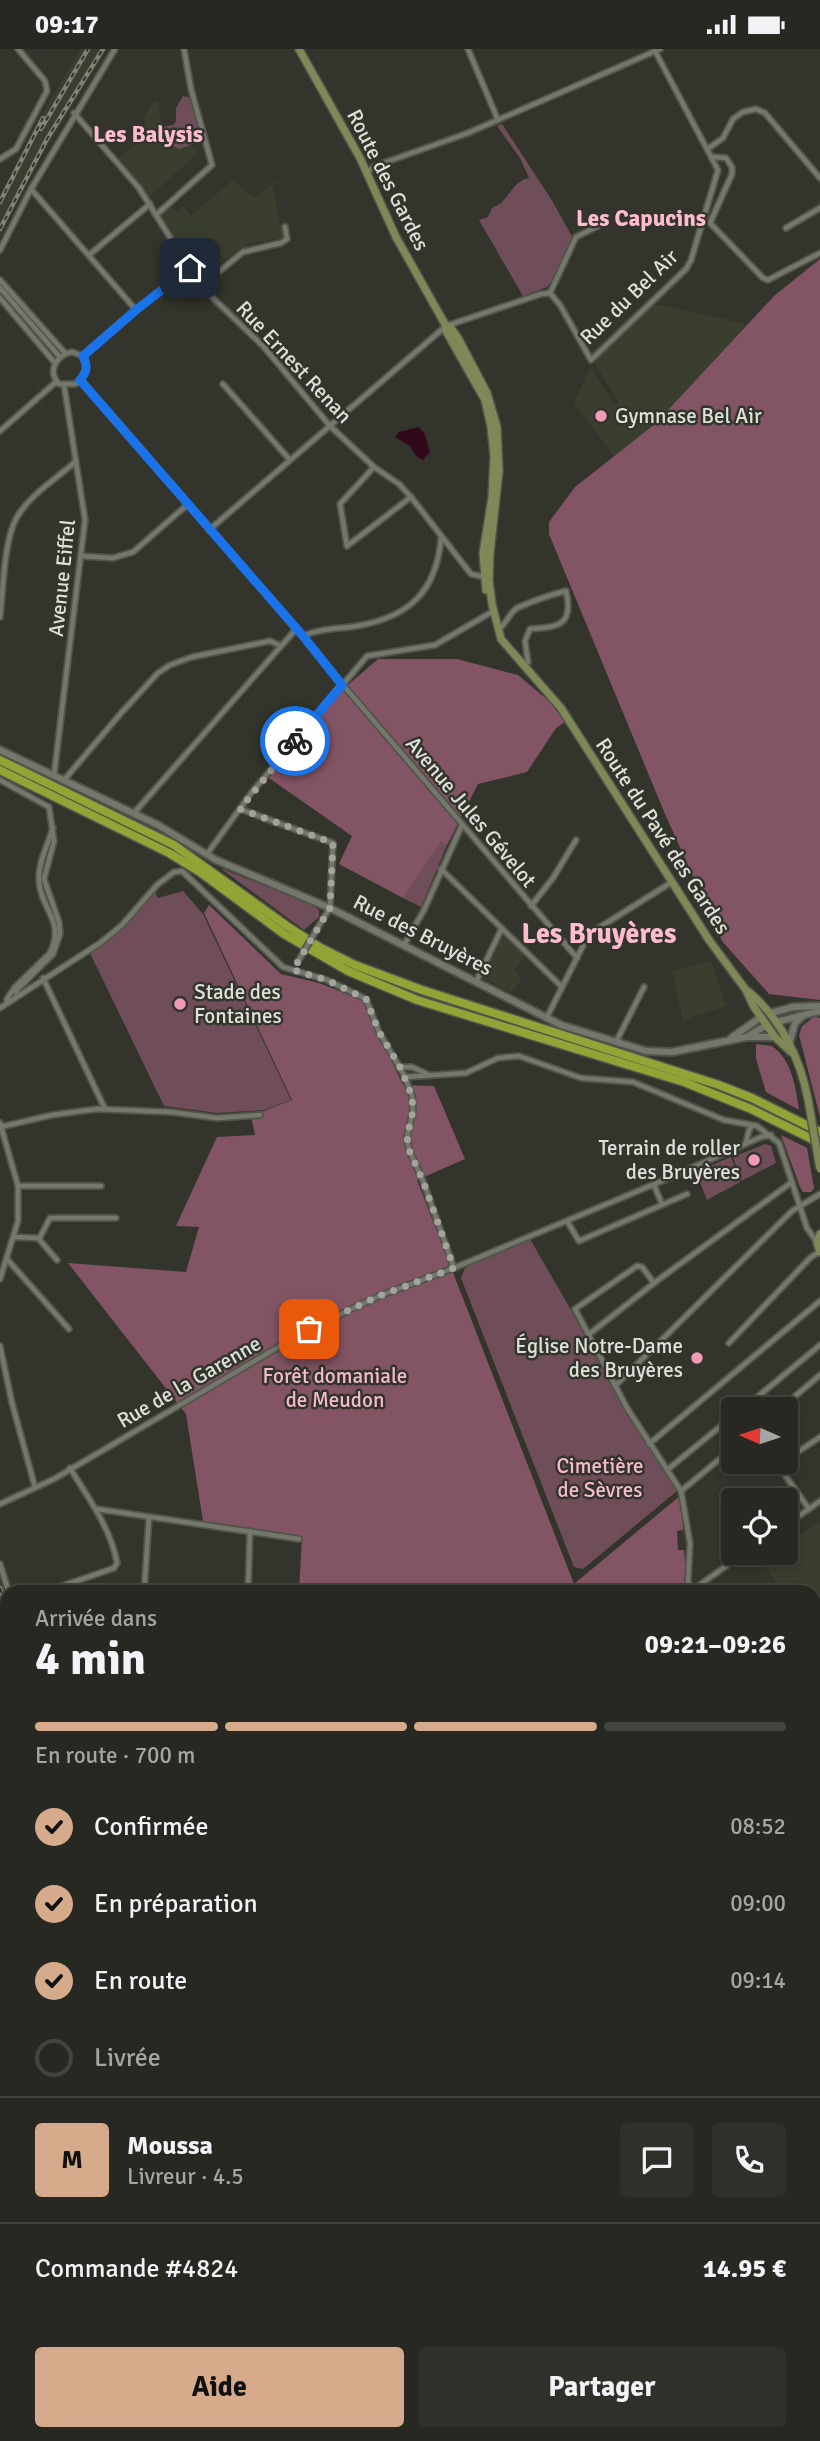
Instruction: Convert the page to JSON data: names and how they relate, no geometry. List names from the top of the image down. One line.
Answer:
{"streets":{"main road":["Route des Gardes","Route du Pavé des Gardes"],"street":["Rue du Bel Air","Rue Ernest Renan","Avenue Eiffel","Avenue Jules Gévelot","Rue des Bruyères","Rue de la Garenne"]},"crossings":[["Route des Gardes","Rue Ernest Renan"],["Route des Gardes","Route du Pavé des Gardes"],["Avenue Eiffel","Avenue Jules Gévelot"],["Avenue Eiffel","Rue des Bruyères"],["Route du Pavé des Gardes","Rue des Bruyères"]],"districts":["Les Balysis","Les Capucins","Les Bruyères"],"parks":["Forêt domaniale de Meudon","Cimetière de Sèvres"],"places":["Gymnase Bel Air","Stade des Fontaines","Terrain de roller des Bruyères","Église Notre-Dame des Bruyères"],"north":"left","page":{"status":"09:17","heading":["4 min","Arrivée dans","09:21–09:26"],"panel":["Moussa","Livreur · 4.5","Commande #4824","14.95 €"],"bar":"En route · 700 m","list":[["Confirmée","08:52"],["En préparation","09:00"],["En route","09:14"],"Livrée"],"round":"M","buttons":["Aide","Partager"]}}
